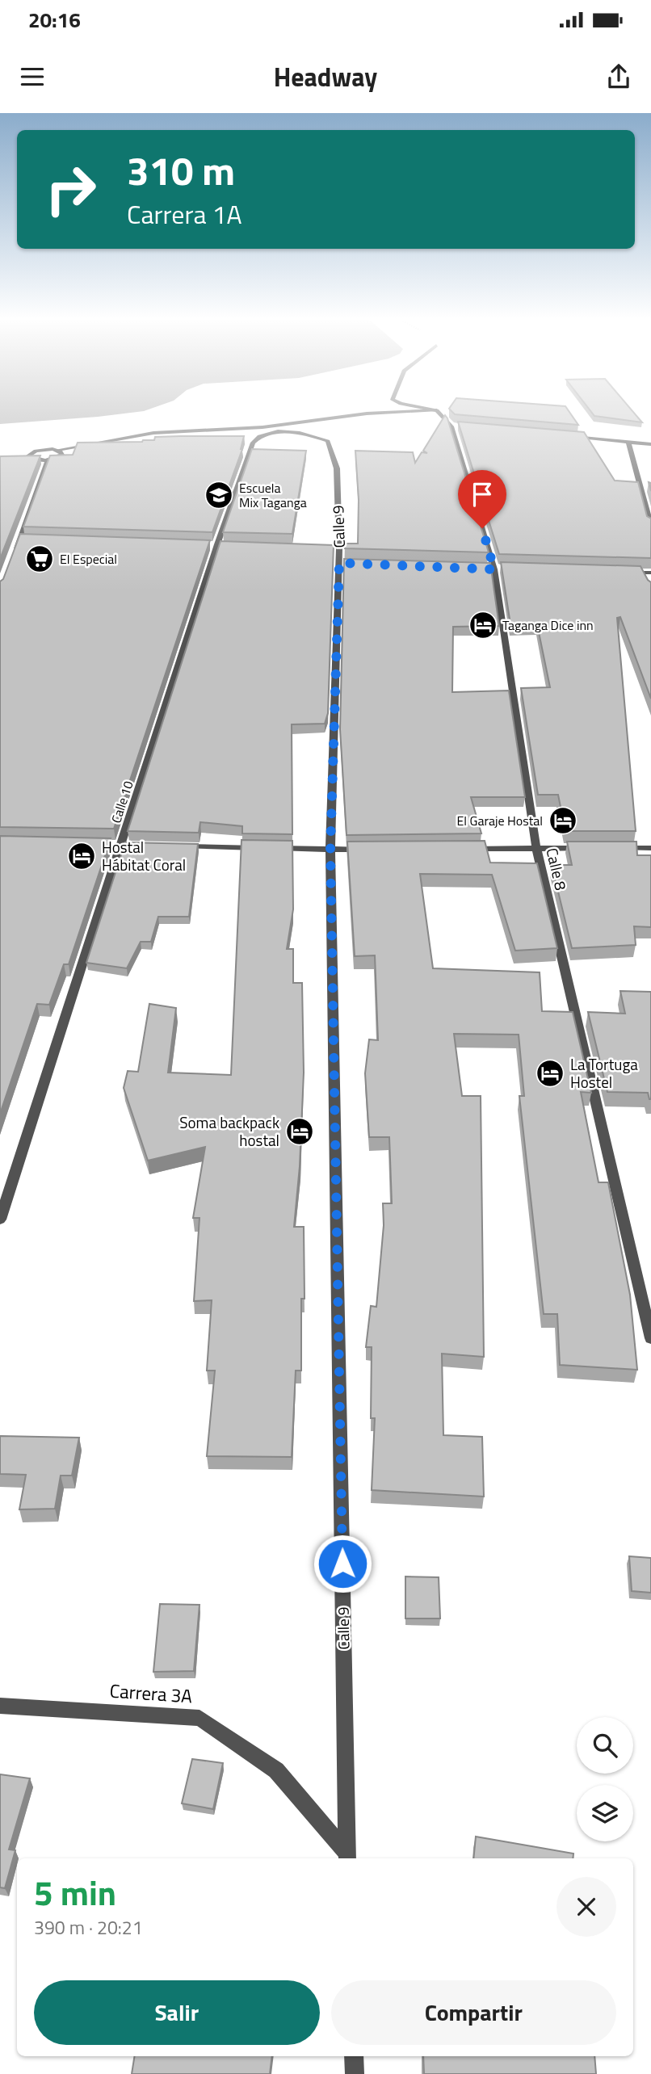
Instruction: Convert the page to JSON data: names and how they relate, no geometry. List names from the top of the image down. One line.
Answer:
{"streets":{"street":["Calle 9","Calle 10","Calle 8","Carrera 3A"]},"crossings":[["Calle 9","Calle 10"],["Calle 9","Carrera 3A"]],"places":{"school or university":["Escuela Mix Taganga"],"supermarket":["El Especial"],"hotel":["Taganga Dice inn","El Garaje Hostal","Hostal Hábitat Coral","La Tortuga Hostel","Soma backpack hostal"]},"page":{"status":"20:16","header":"Headway","turn":["310 m","Carrera 1A"],"heading":["5 min","390 m · 20:21"],"buttons":["Salir","Compartir"]}}
